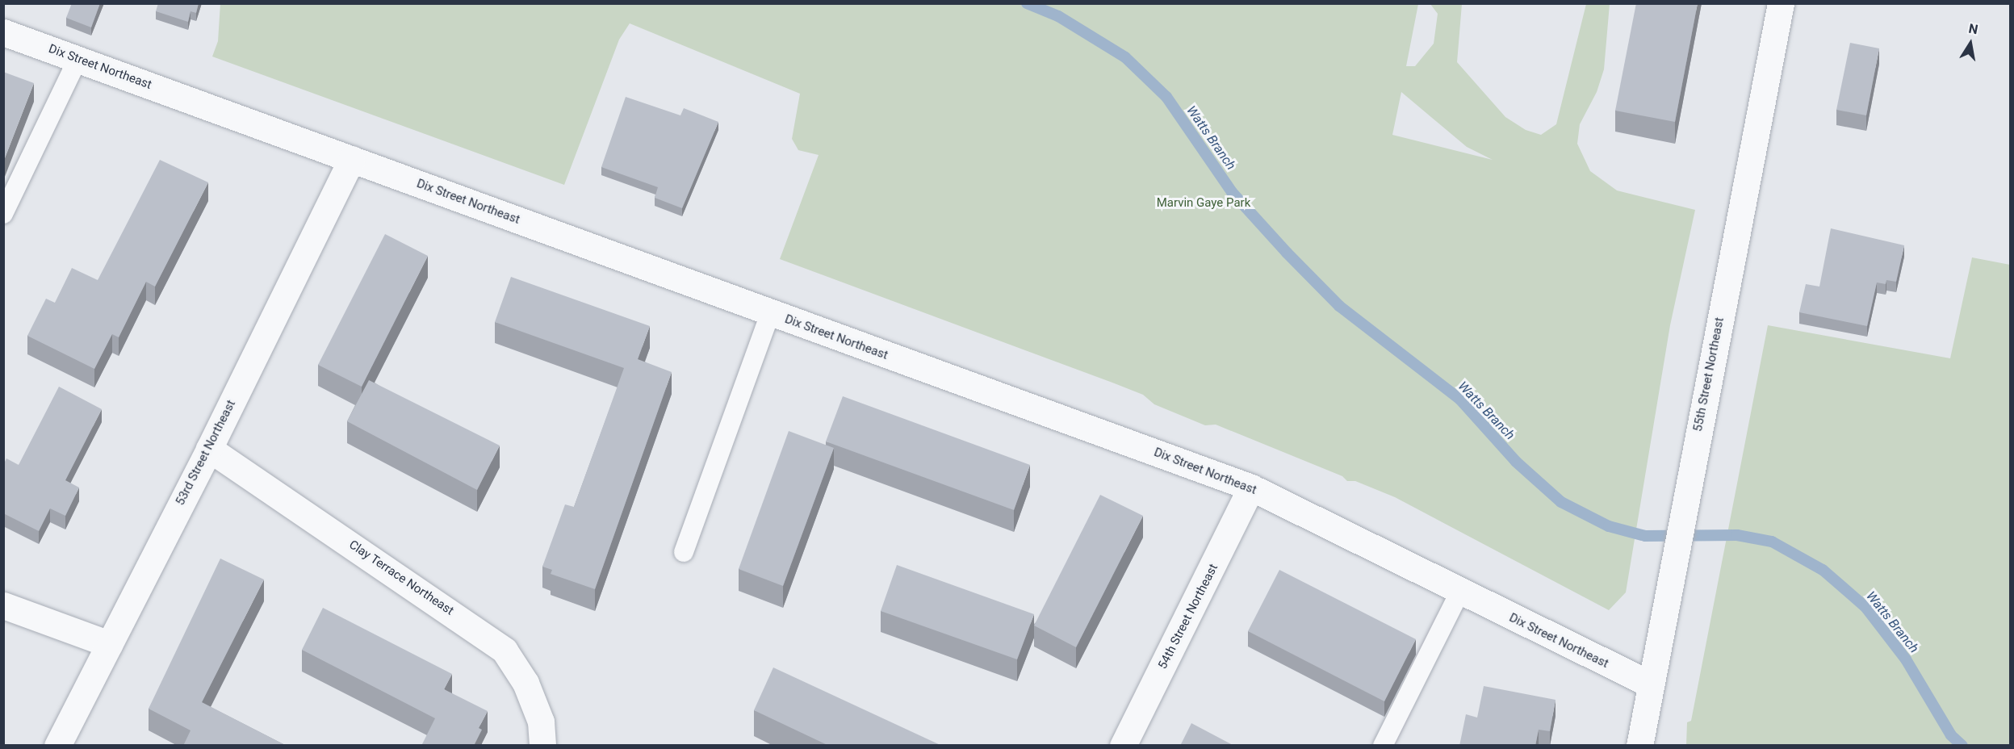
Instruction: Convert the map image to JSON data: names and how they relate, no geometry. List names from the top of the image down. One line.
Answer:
{"streets":{"street":["Dix Street Northeast","55th Street Northeast","53rd Street Northeast","Clay Terrace Northeast","54th Street Northeast"]},"crossings":[["Dix Street Northeast","55th Street Northeast"],["Dix Street Northeast","53rd Street Northeast"],["Dix Street Northeast","54th Street Northeast"],["53rd Street Northeast","Clay Terrace Northeast"]],"water":["Watts Branch"],"parks":["Marvin Gaye Park"],"north":"top"}
